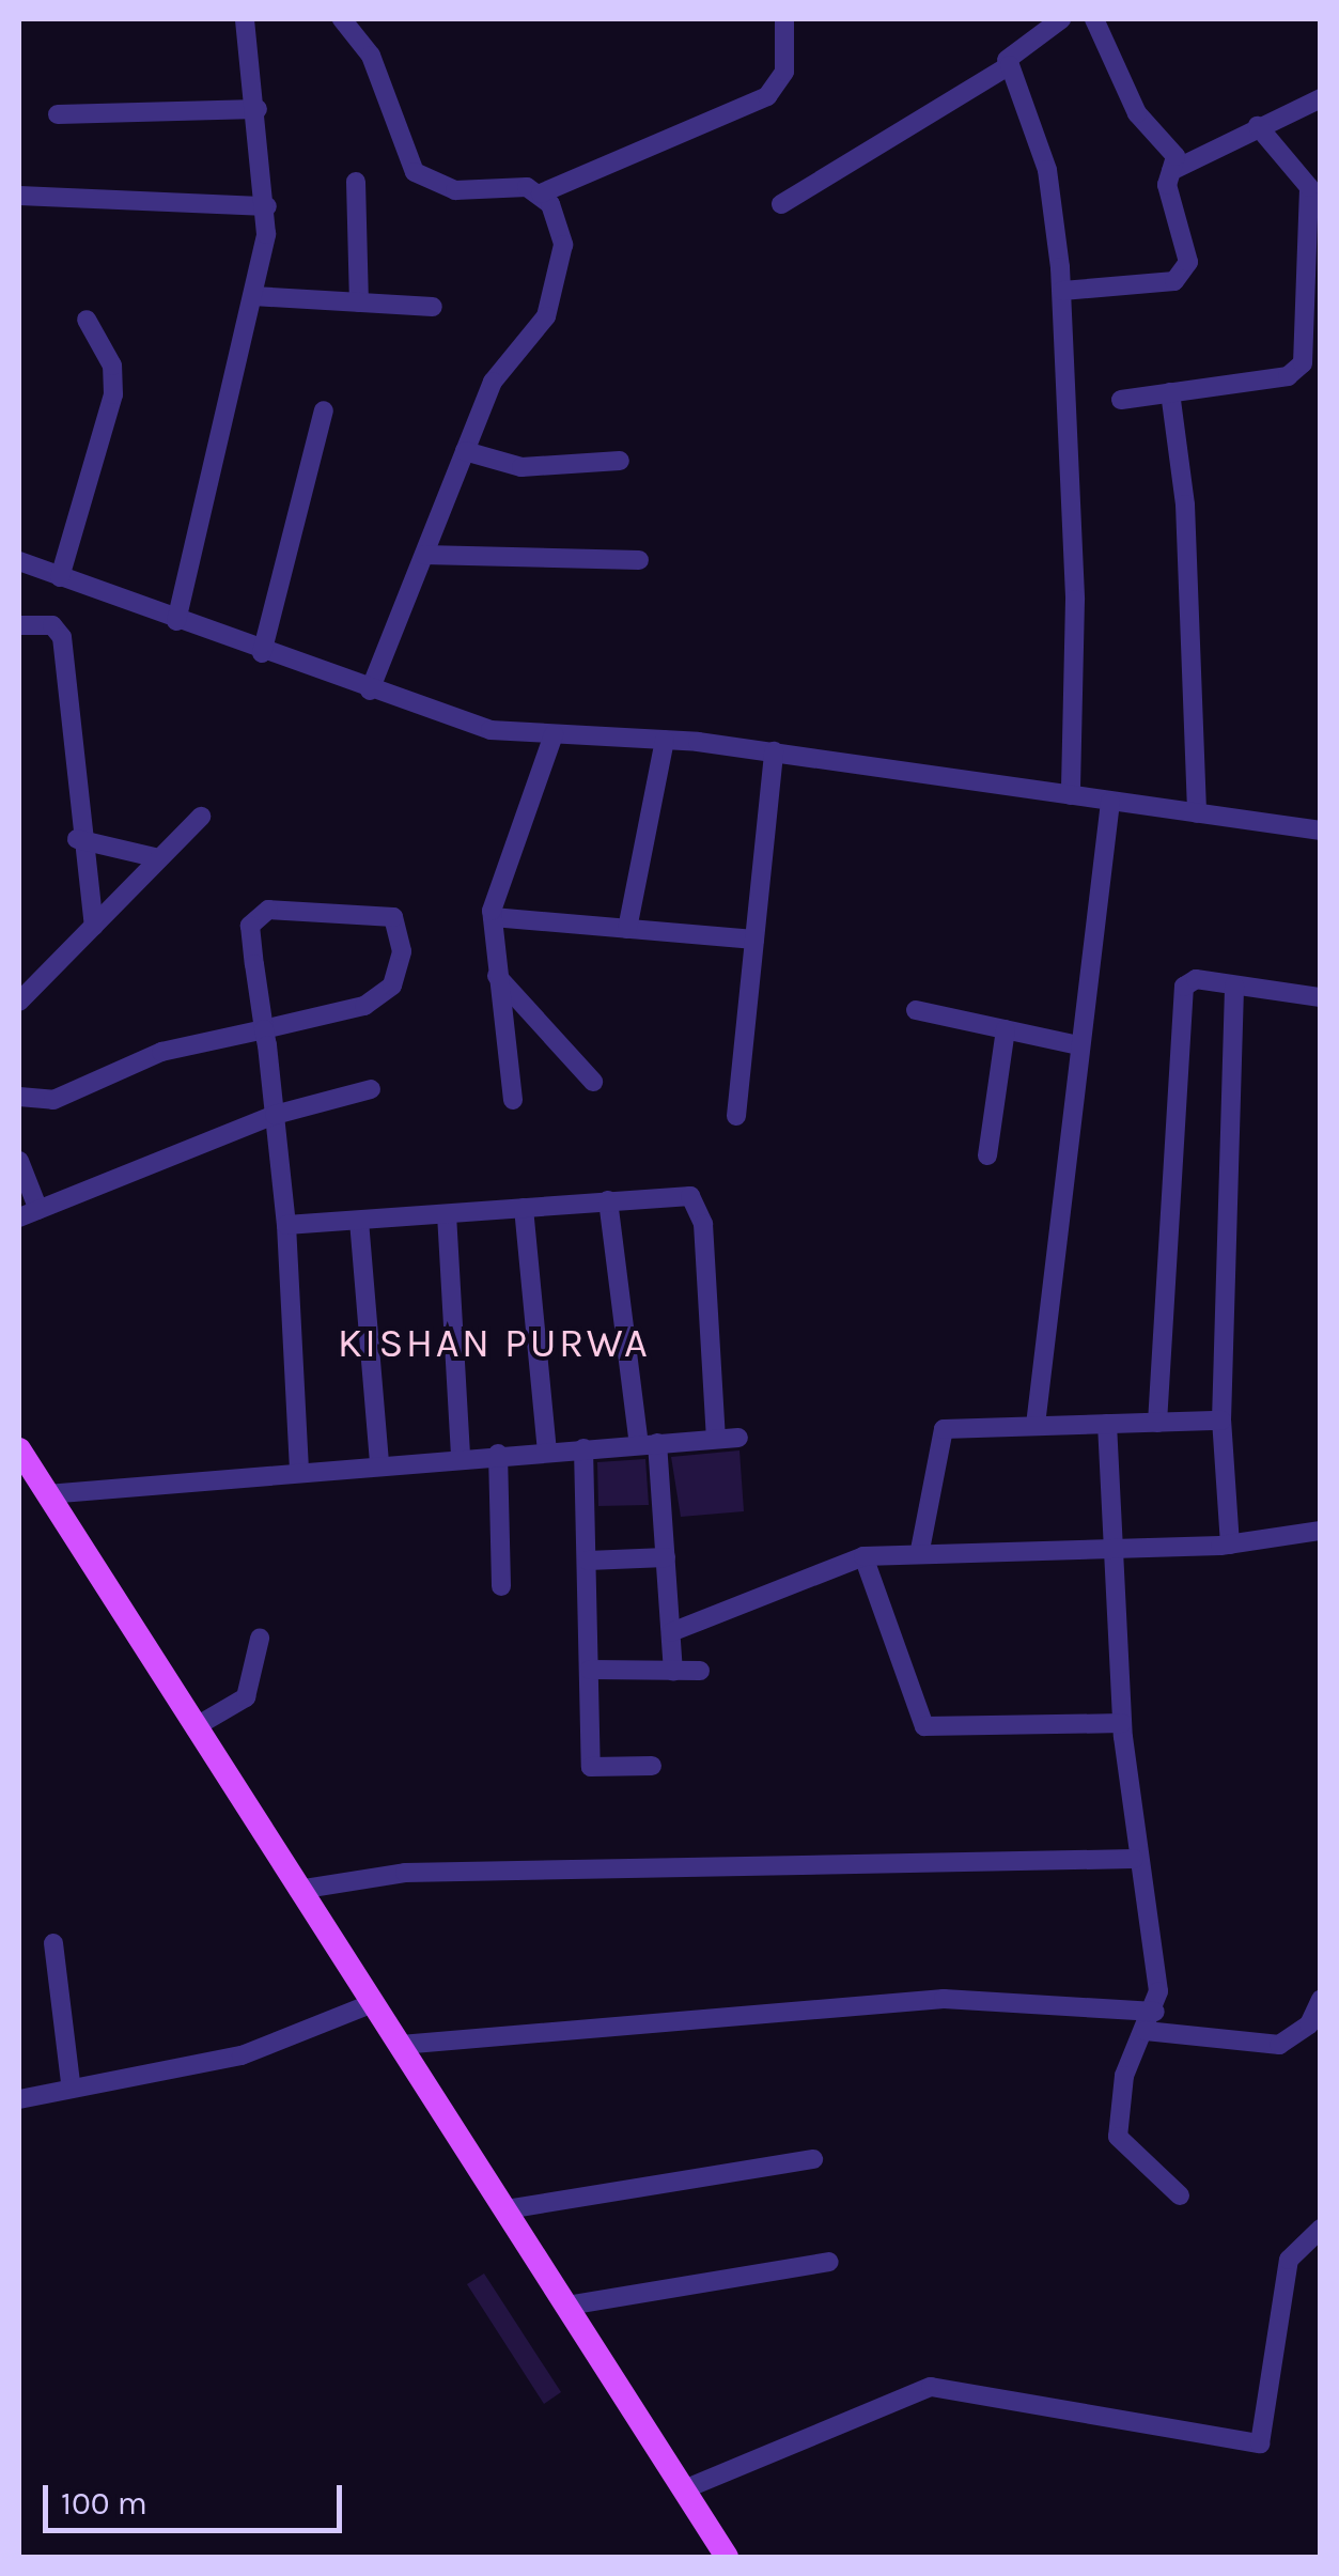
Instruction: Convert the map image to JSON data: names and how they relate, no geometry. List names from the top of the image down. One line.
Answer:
{"districts":["KISHAN PURWA"],"scale_bar":"100 m"}
